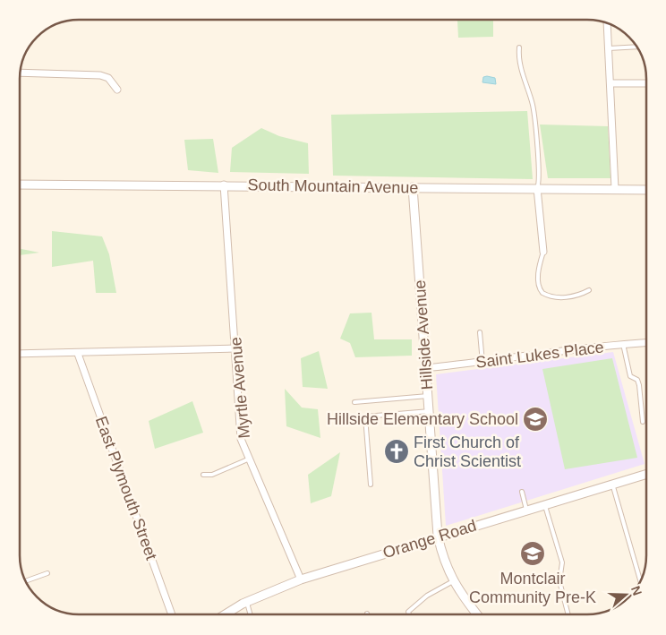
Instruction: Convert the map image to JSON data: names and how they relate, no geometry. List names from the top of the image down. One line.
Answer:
{"streets":{"street":["South Mountain Avenue","Hillside Avenue","Saint Lukes Place","Myrtle Avenue","East Plymouth Street","Orange Road"]},"crossings":[["South Mountain Avenue","Hillside Avenue"],["South Mountain Avenue","Myrtle Avenue"],["Hillside Avenue","Saint Lukes Place"],["Hillside Avenue","Orange Road"],["Myrtle Avenue","Orange Road"]],"places":{"school or university":["Hillside Elementary School","Montclair Community Pre-K"],"church":["First Church of Christ Scientist"]},"north":"right"}
